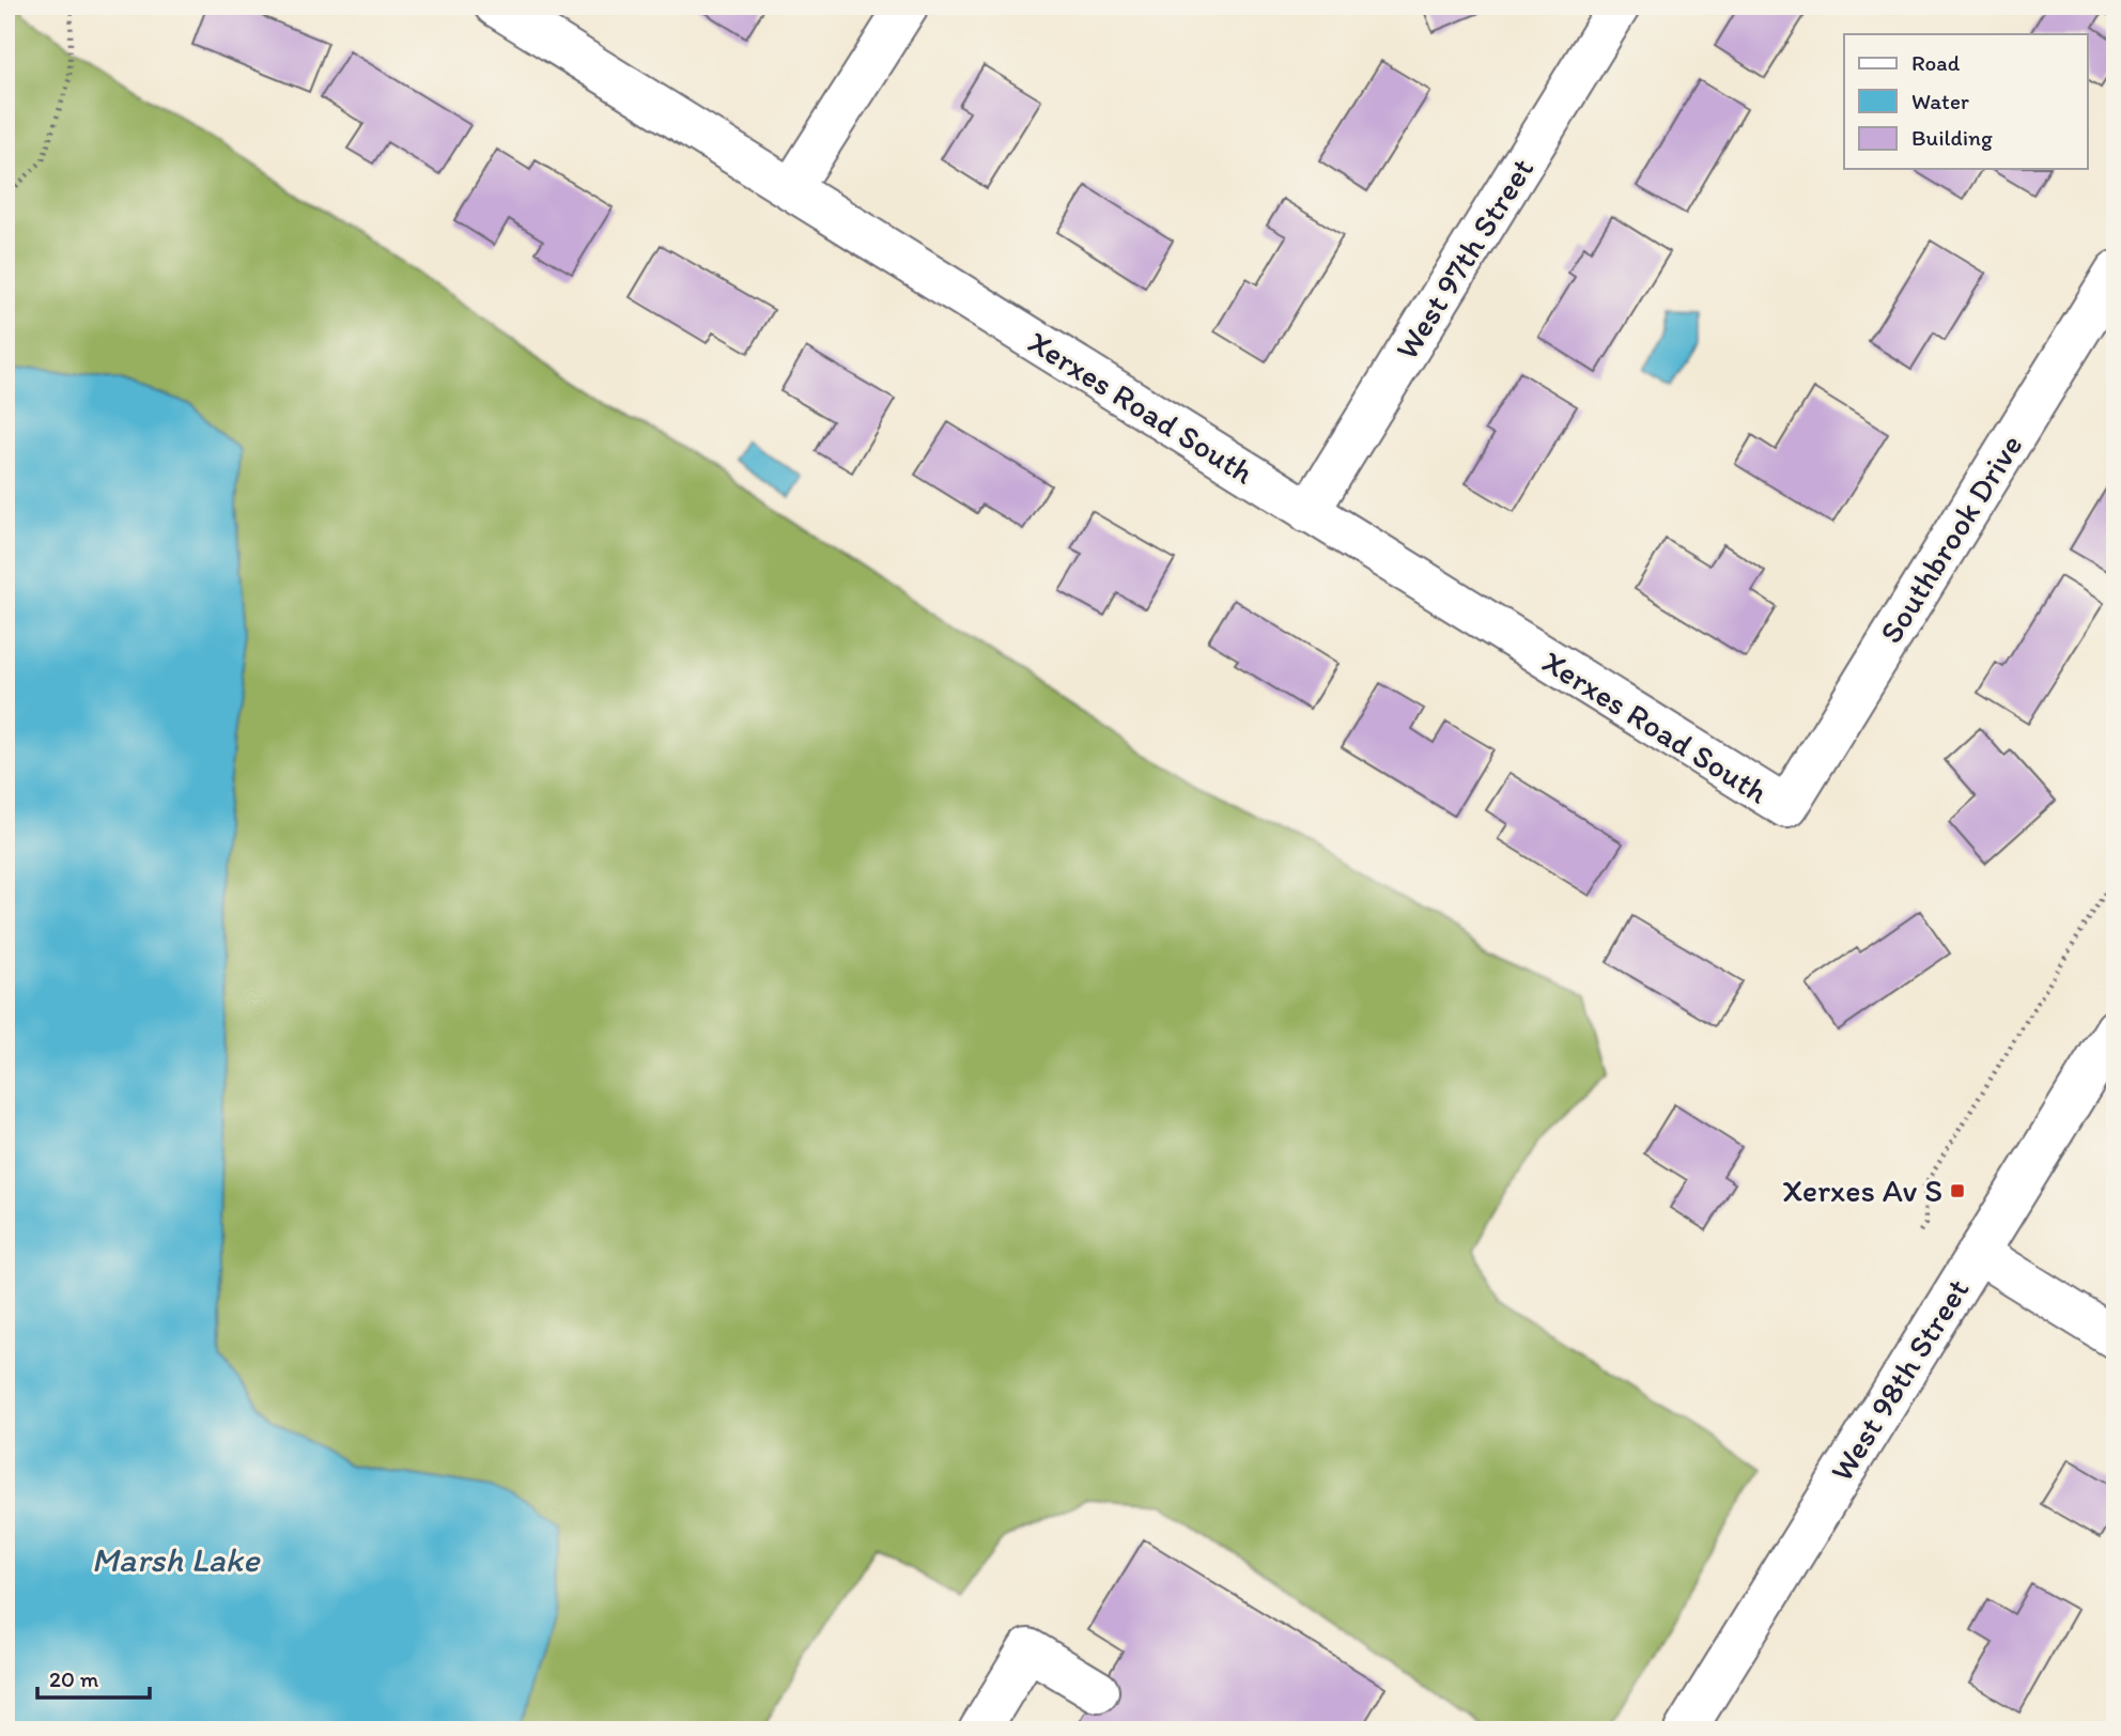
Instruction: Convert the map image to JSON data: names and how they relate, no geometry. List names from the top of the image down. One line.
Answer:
{"streets":{"street":["West 97th Street","Xerxes Road South","Southbrook Drive","West 98th Street"]},"crossings":[["West 97th Street","Xerxes Road South"],["Xerxes Road South","Southbrook Drive"]],"water":["Marsh Lake"],"places":{"transit":["Xerxes Av S"]},"legend":["Road","Water","Building"],"scale_bar":"20 m"}
